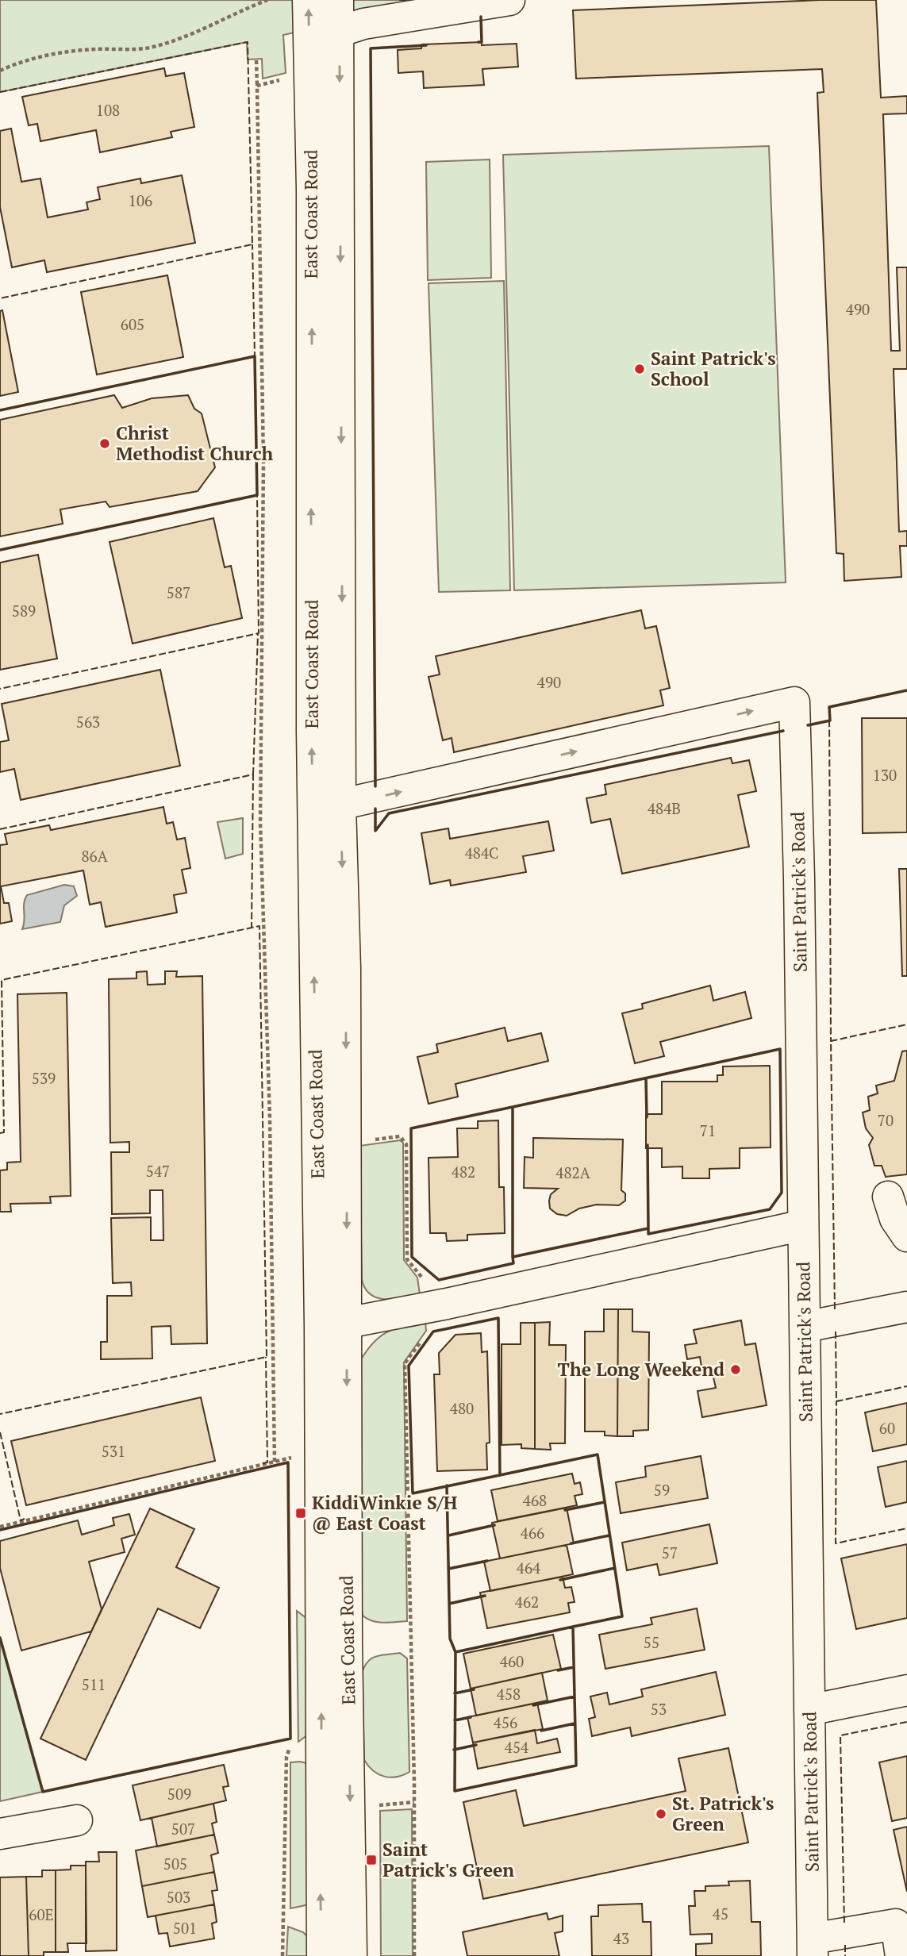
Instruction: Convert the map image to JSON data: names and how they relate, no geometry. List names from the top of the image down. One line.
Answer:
{"streets":{"main road":["East Coast Road","Saint Patrick's Road"]},"crossings":[["East Coast Road","Saint Patrick's Road"]],"places":{"other":["Saint Patrick's School","Christ Methodist Church","The Long Weekend","St. Patrick's Green"],"transit":["KiddiWinkie S/H @ East Coast","Saint Patrick's Green"]},"house_numbers":["108","106","490","605","587","589","490","563","130","484B","484C","86A","539","70","71","547","482","482A","480","60","531","59","468","466","57","464","462","55","460","511","458","53","456","454","509","507","505","503","45","60E","501","43"]}
